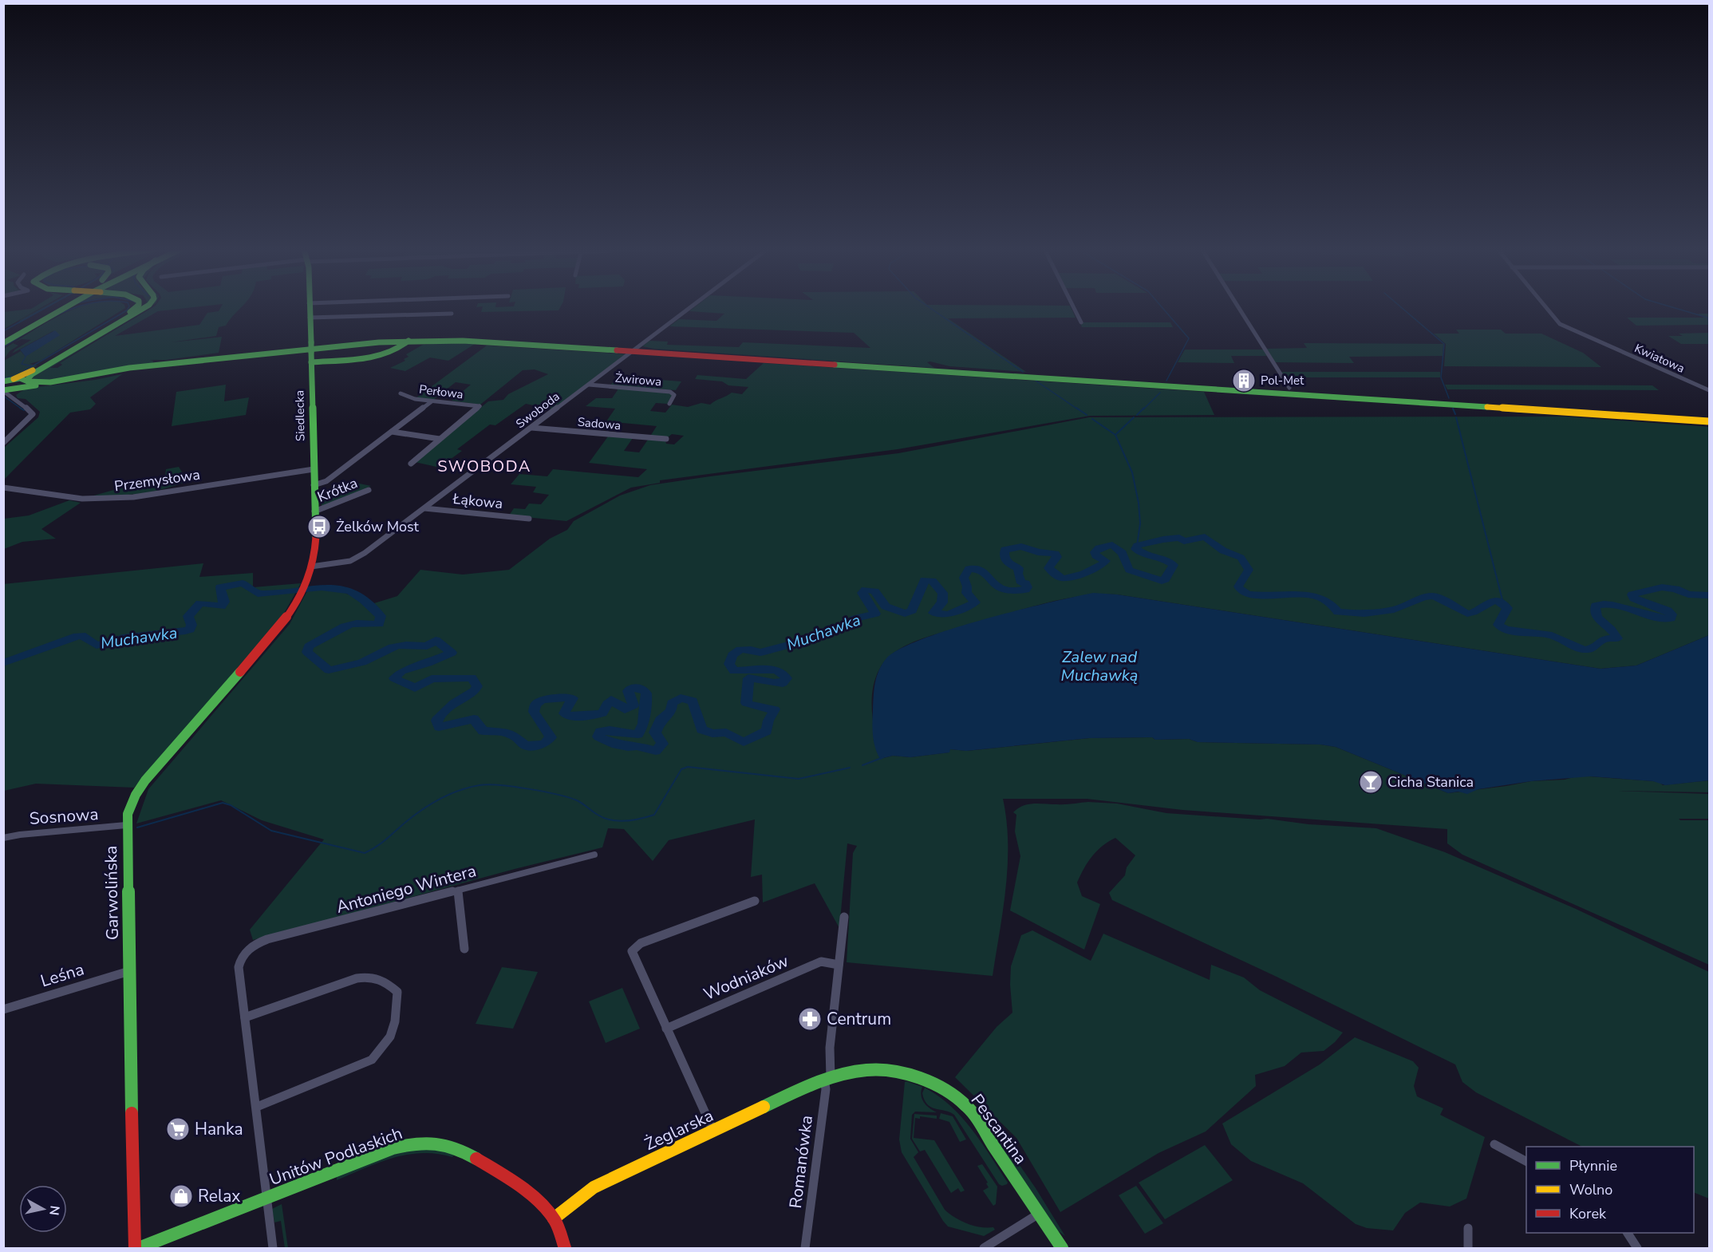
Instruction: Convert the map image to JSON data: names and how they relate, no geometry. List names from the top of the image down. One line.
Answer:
{"streets":{"main road":["Siedlecka","Garwolińska","Pescantina","Żeglarska","Unitów Podlaskich"],"street":["Kwiatowa","Żwirowa","Perłowa","Swoboda","Sadowa","Przemysłowa","Krótka","Łąkowa","Sosnowa","Antoniego Wintera","Leśna","Wodniaków","Romanówka"]},"crossings":[["Żwirowa","Swoboda"],["Swoboda","Siedlecka"],["Swoboda","Sadowa"],["Swoboda","Łąkowa"],["Siedlecka","Przemysłowa"],["Siedlecka","Krótka"],["Siedlecka","Garwolińska"],["Sosnowa","Garwolińska"],["Garwolińska","Leśna"],["Wodniaków","Romanówka"],["Pescantina","Żeglarska"],["Pescantina","Romanówka"],["Żeglarska","Unitów Podlaskich"],["Żeglarska","Romanówka"]],"districts":["SWOBODA"],"water":["Muchawka","Zalew nad Muchawką"],"places":{"building":["Pol-Met"],"bus stop":["Żelków Most"],"bar":["Cicha Stanica"],"pharmacy":["Centrum"],"supermarket":["Hanka"],"shop":["Relax"]},"legend":["Płynnie","Wolno","Korek"],"north":"right"}
